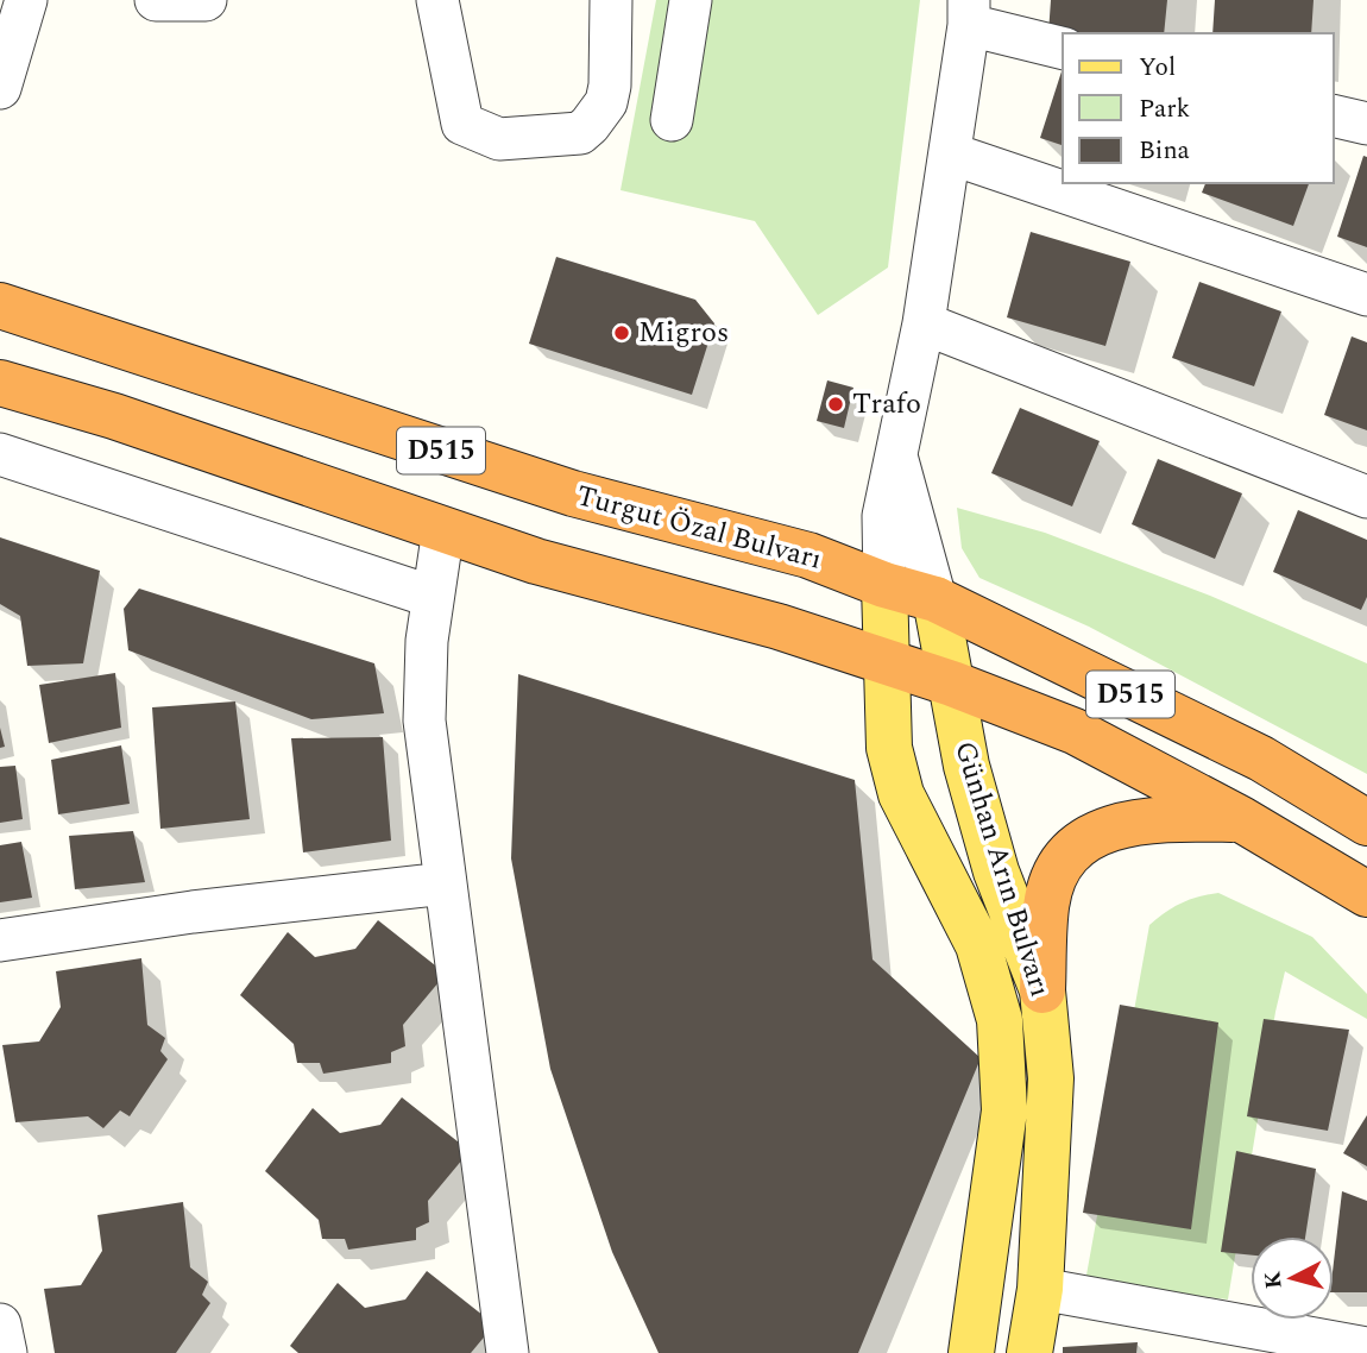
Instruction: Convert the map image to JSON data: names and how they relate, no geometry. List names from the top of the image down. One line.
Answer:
{"streets":{"highway":["D515","Turgut Özal Bulvarı"],"main road":["Günhan Arın Bulvarı"]},"crossings":[["D515","Günhan Arın Bulvarı"],["Turgut Özal Bulvarı","Günhan Arın Bulvarı"]],"places":["Migros","Trafo"],"legend":["Yol","Park","Bina"],"north":"left"}
